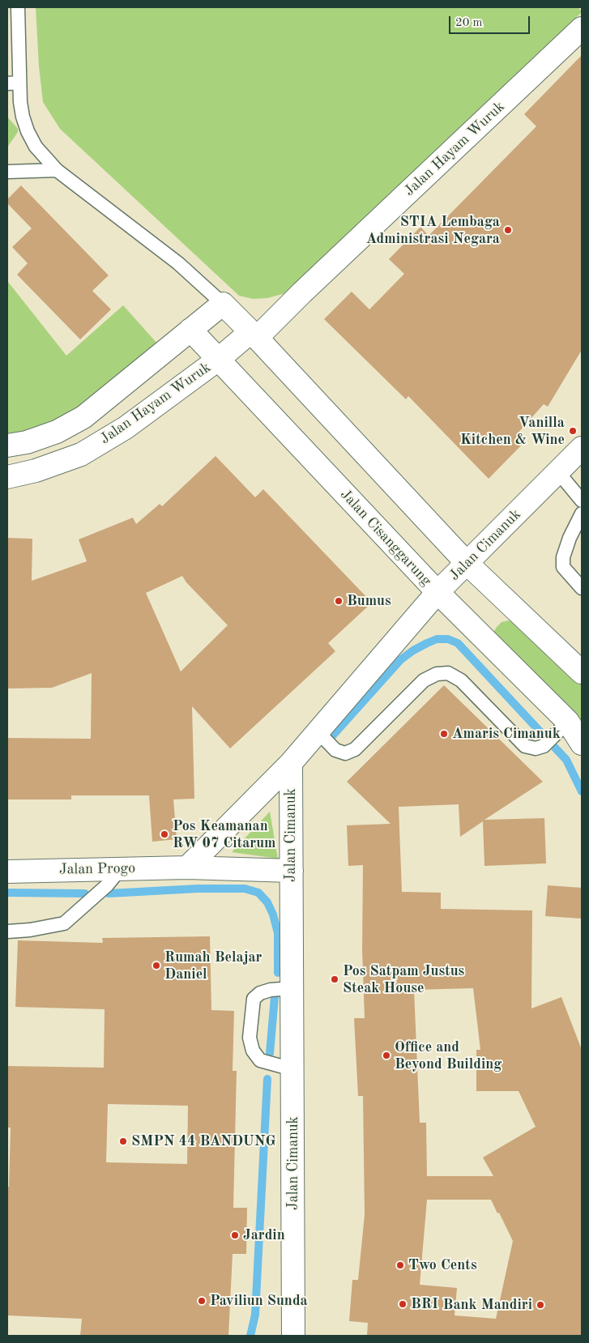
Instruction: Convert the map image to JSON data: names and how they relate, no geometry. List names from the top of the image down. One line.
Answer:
{"streets":{"street":["Jalan Hayam Wuruk","Jalan Cisanggarung","Jalan Cimanuk","Jalan Progo"]},"crossings":[["Jalan Hayam Wuruk","Jalan Cisanggarung"],["Jalan Cisanggarung","Jalan Cimanuk"],["Jalan Cimanuk","Jalan Progo"]],"places":["STIA Lembaga Administrasi Negara","Vanilla Kitchen & Wine","Bumus","Amaris Cimanuk","Pos Keamanan RW 07 Citarum","Rumah Belajar Daniel","Pos Satpam Justus Steak House","Office and Beyond Building","SMPN 44 BANDUNG","Jardin","Two Cents","Paviliun Sunda","BRI","Bank Mandiri"],"scale_bar":"20 m"}
